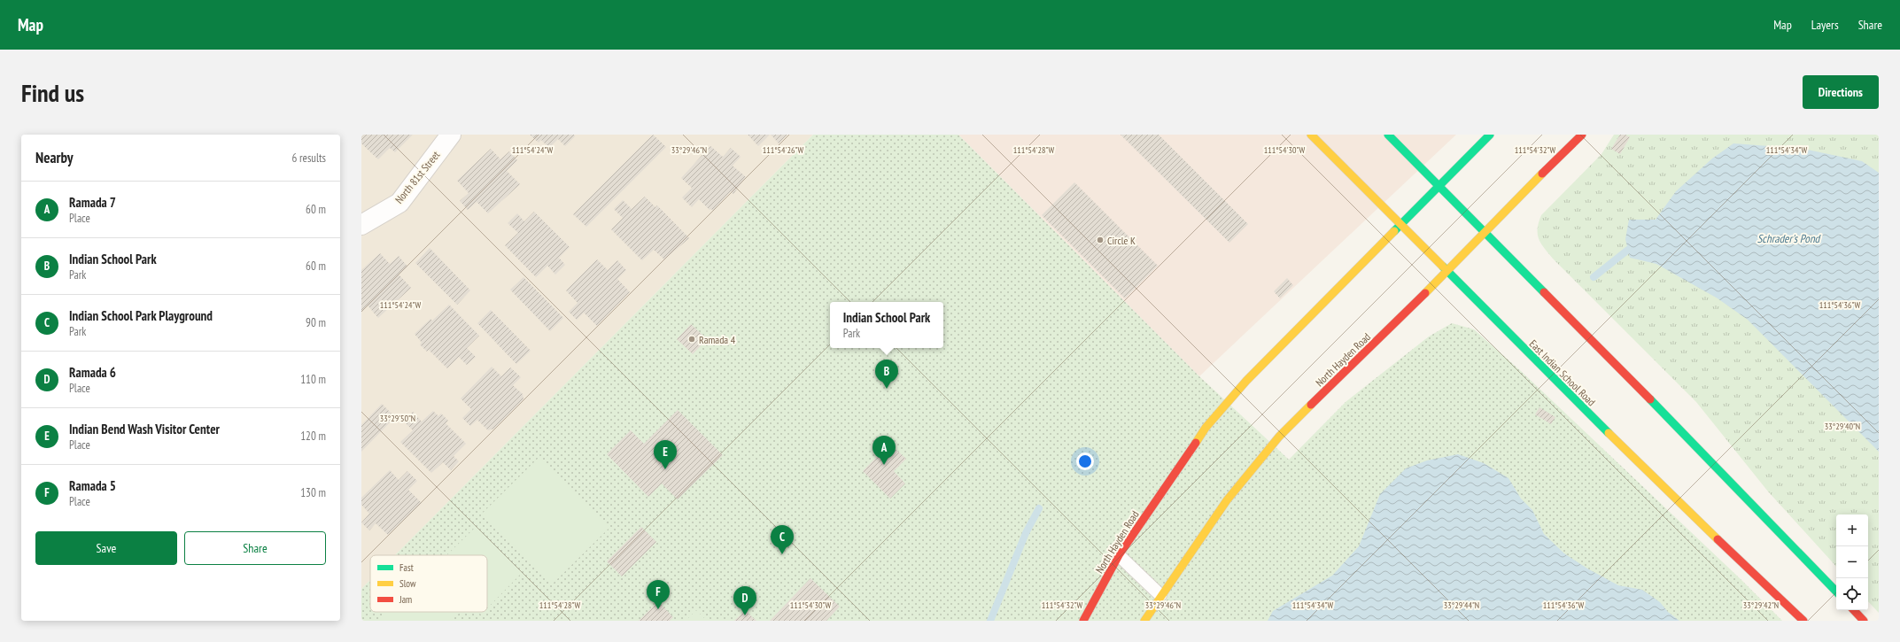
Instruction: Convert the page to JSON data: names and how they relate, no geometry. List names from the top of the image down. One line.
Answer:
{"streets":{"main road":["North Hayden Road","East Indian School Road"],"street":["North 81st Street"]},"crossings":[["North Hayden Road","East Indian School Road"]],"water":["Schrader's Pond"],"places":["Circle K","Ramada 4"],"legend":["Fast","Slow","Jam"],"page":{"header":"Map","nav":["Map","Layers","Share"],"buttons":["Directions",["Save","Share"]],"title":"Find us","heading":["Nearby","6 results"],"list":[{"mark":"A","name":"Ramada 7","note":"Place","value":"60 m"},{"mark":"B","name":"Indian School Park","note":"Park","value":"60 m"},{"mark":"C","name":"Indian School Park Playground","note":"Park","value":"90 m"},{"mark":"D","name":"Ramada 6","note":"Place","value":"110 m"},{"mark":"E","name":"Indian Bend Wash Visitor Center","note":"Place","value":"120 m"},{"mark":"F","name":"Ramada 5","note":"Place","value":"130 m"}],"popup":["Indian School Park","Park"],"pins":["B","A","E","C","F","D"],"map_buttons":["+","−"]},"coordinates":["111°54'24\"W","33°29'46\"N","111°54'26\"W","111°54'28\"W","111°54'30\"W","111°54'32\"W","111°54'34\"W","111°54'36\"W","33°29'50\"N","33°29'40\"N","33°29'44\"N","33°29'42\"N"]}
